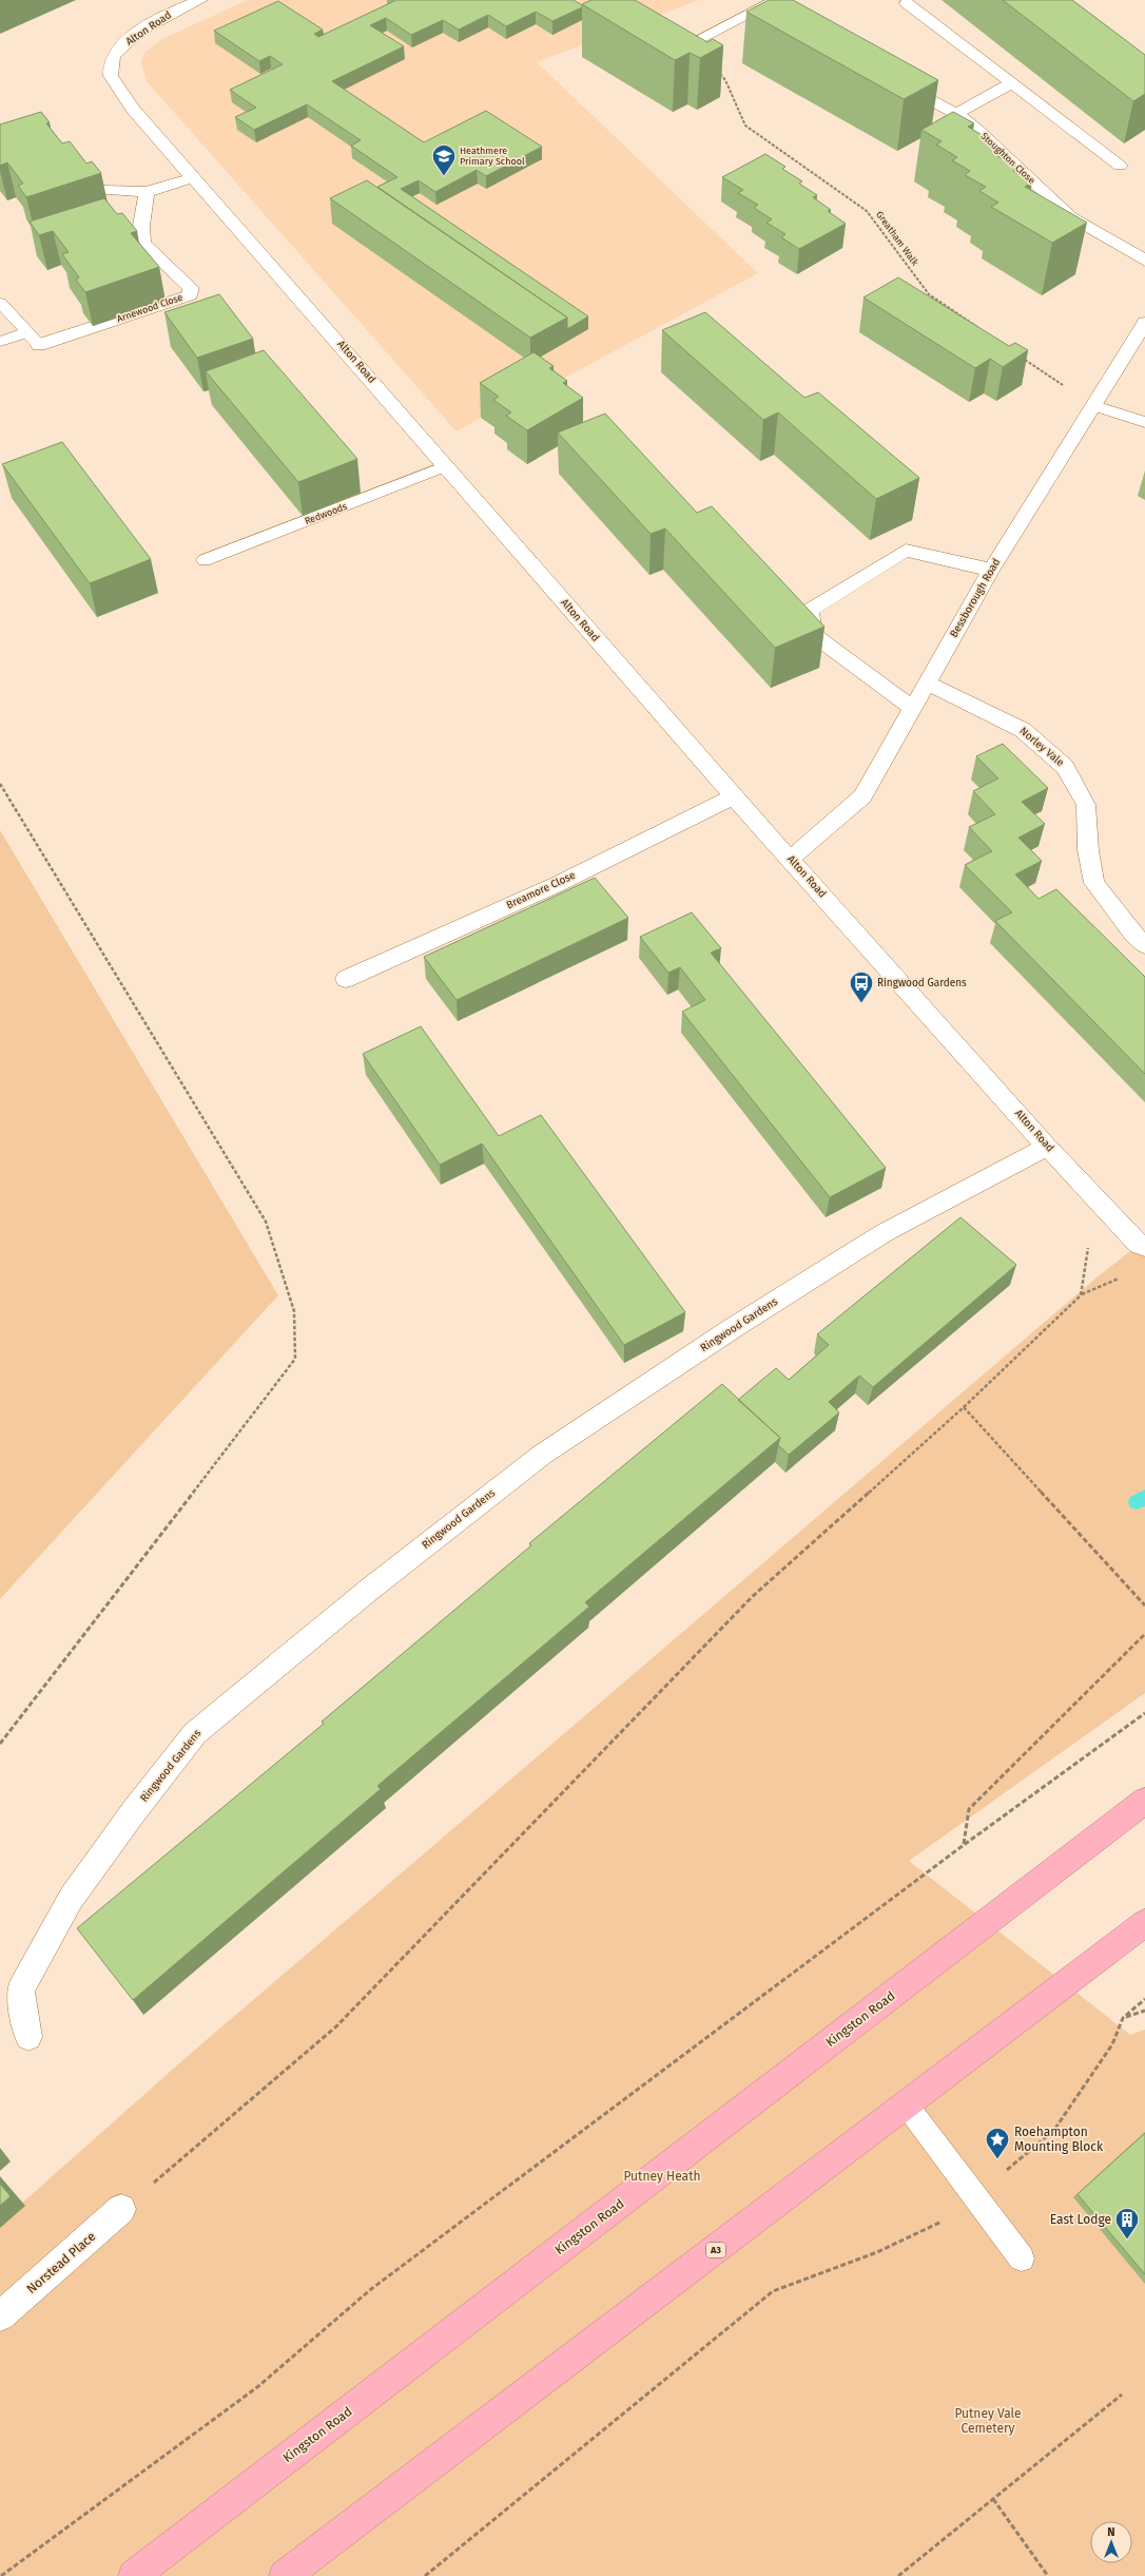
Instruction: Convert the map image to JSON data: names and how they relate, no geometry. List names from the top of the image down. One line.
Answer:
{"streets":{"highway":["Kingston Road","A3"],"street":["Alton Road","Stoughton Close","Arnewood Close","Bessborough Road","Norley Vale","Breamore Close","Ringwood Gardens","Norstead Place"],"lane":["Redwoods"],"path":["Greatham Walk"]},"crossings":[["Alton Road","Redwoods"],["Alton Road","Bessborough Road"],["Alton Road","Breamore Close"],["Alton Road","Ringwood Gardens"],["Bessborough Road","Norley Vale"]],"parks":["Putney Heath","Putney Vale Cemetery"],"places":{"school or university":["Heathmere Primary School"],"bus stop":["Ringwood Gardens"],"place":["Roehampton Mounting Block"],"building":["East Lodge"]},"north":"top"}
